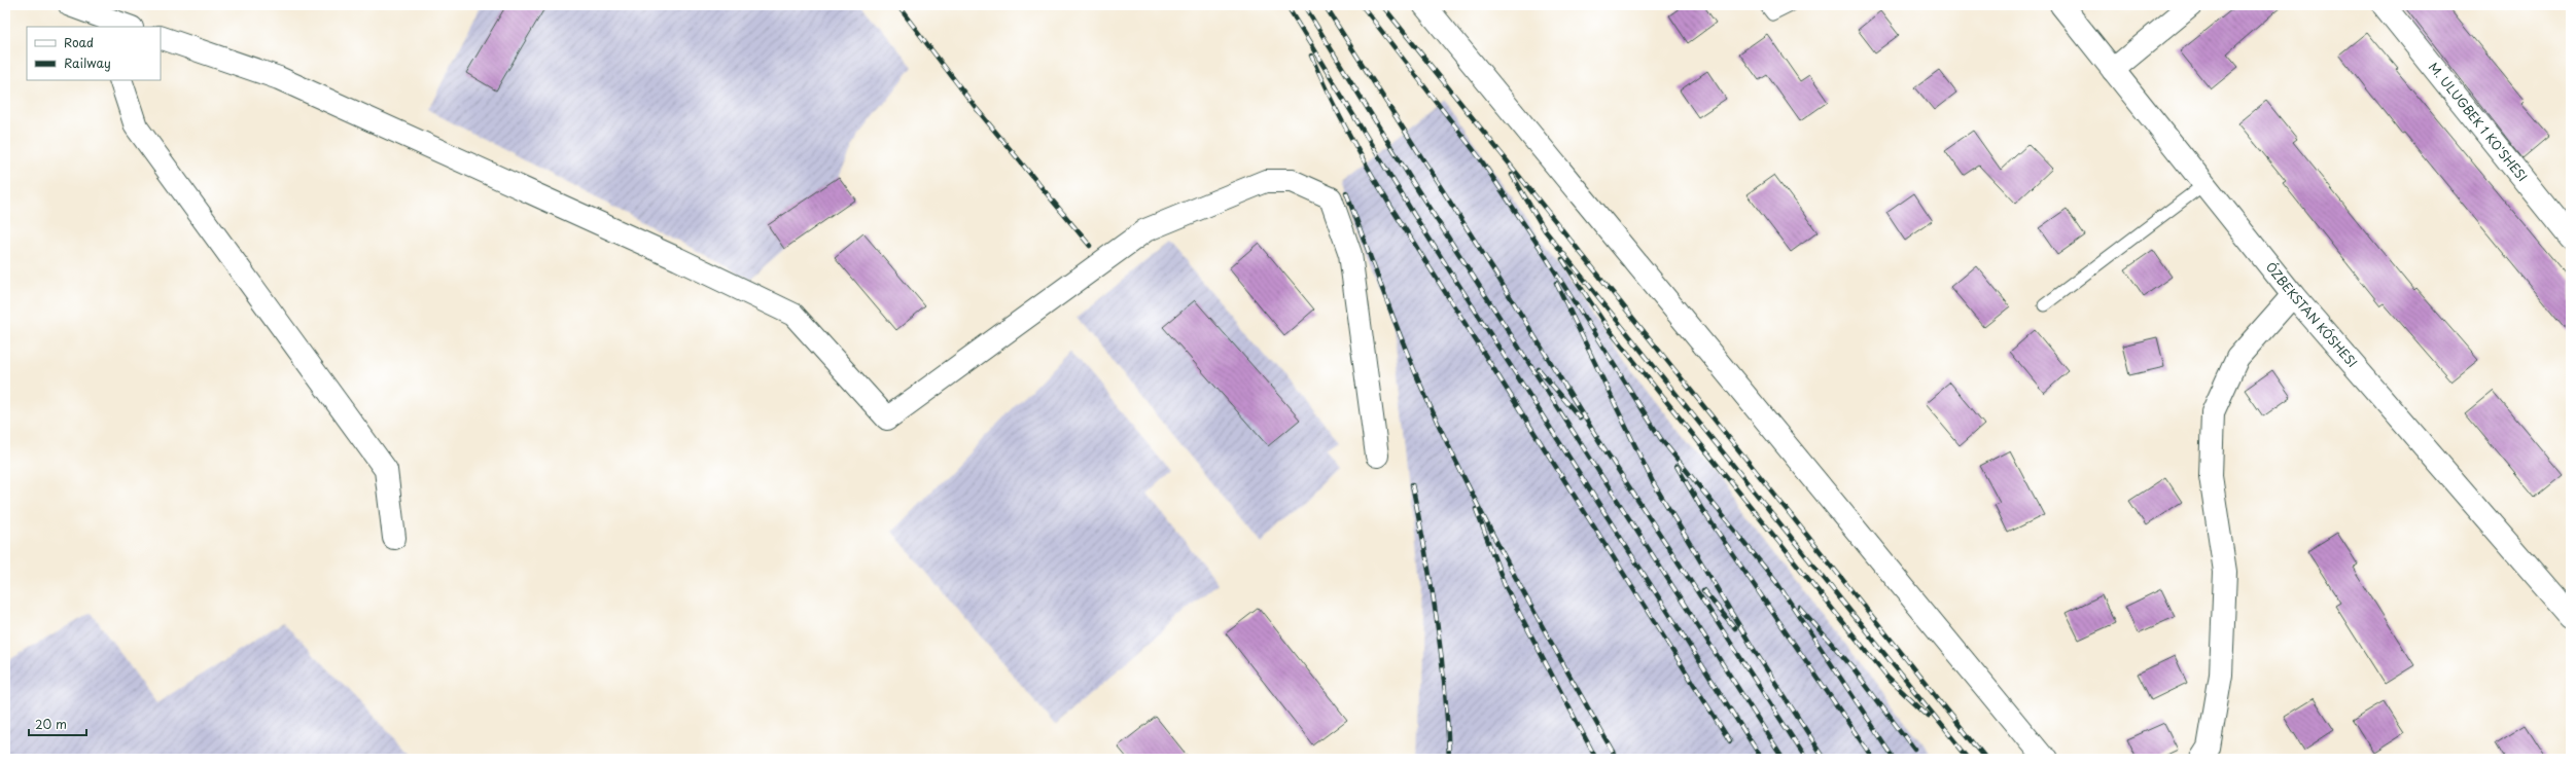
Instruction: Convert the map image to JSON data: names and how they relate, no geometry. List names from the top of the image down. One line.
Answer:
{"streets":{"street":["M. ULUGBEK 1 KO'SHESI","ÓZBEKSTAN KÓSHESI"]},"legend":["Road","Railway"],"scale_bar":"20 m"}
